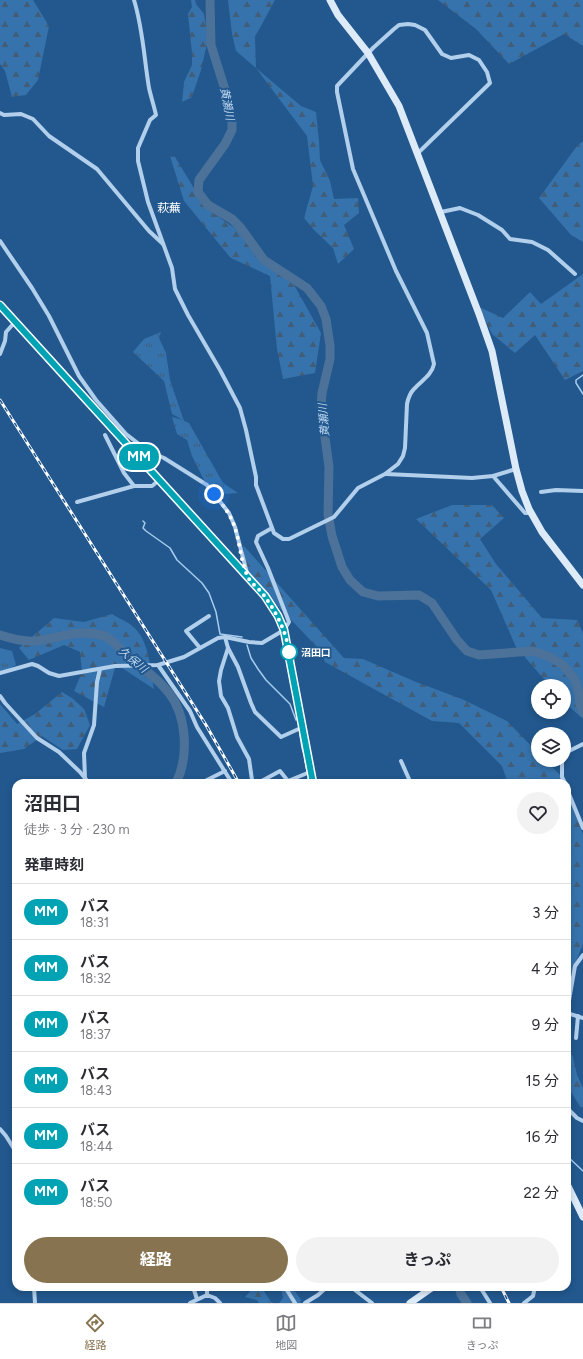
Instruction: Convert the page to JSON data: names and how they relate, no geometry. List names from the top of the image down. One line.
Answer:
{"districts":["萩蕪"],"water":["黄瀬川","久保川"],"places":["沼田口"],"lines":["bus line MM"],"page":{"on_map":"MM","heading":[["沼田口","徒歩 · 3 分 · 230 m"],"発車時刻"],"list":[{"mark":"MM","name":"バス","note":"18:31","value":"3 分"},{"mark":"MM","name":"バス","note":"18:32","value":"4 分"},{"mark":"MM","name":"バス","note":"18:37","value":"9 分"},{"mark":"MM","name":"バス","note":"18:43","value":"15 分"},{"mark":"MM","name":"バス","note":"18:44","value":"16 分"},{"mark":"MM","name":"バス","note":"18:50","value":"22 分"}],"buttons":["経路","きっぷ"],"tabs":["経路","地図","きっぷ"]}}
